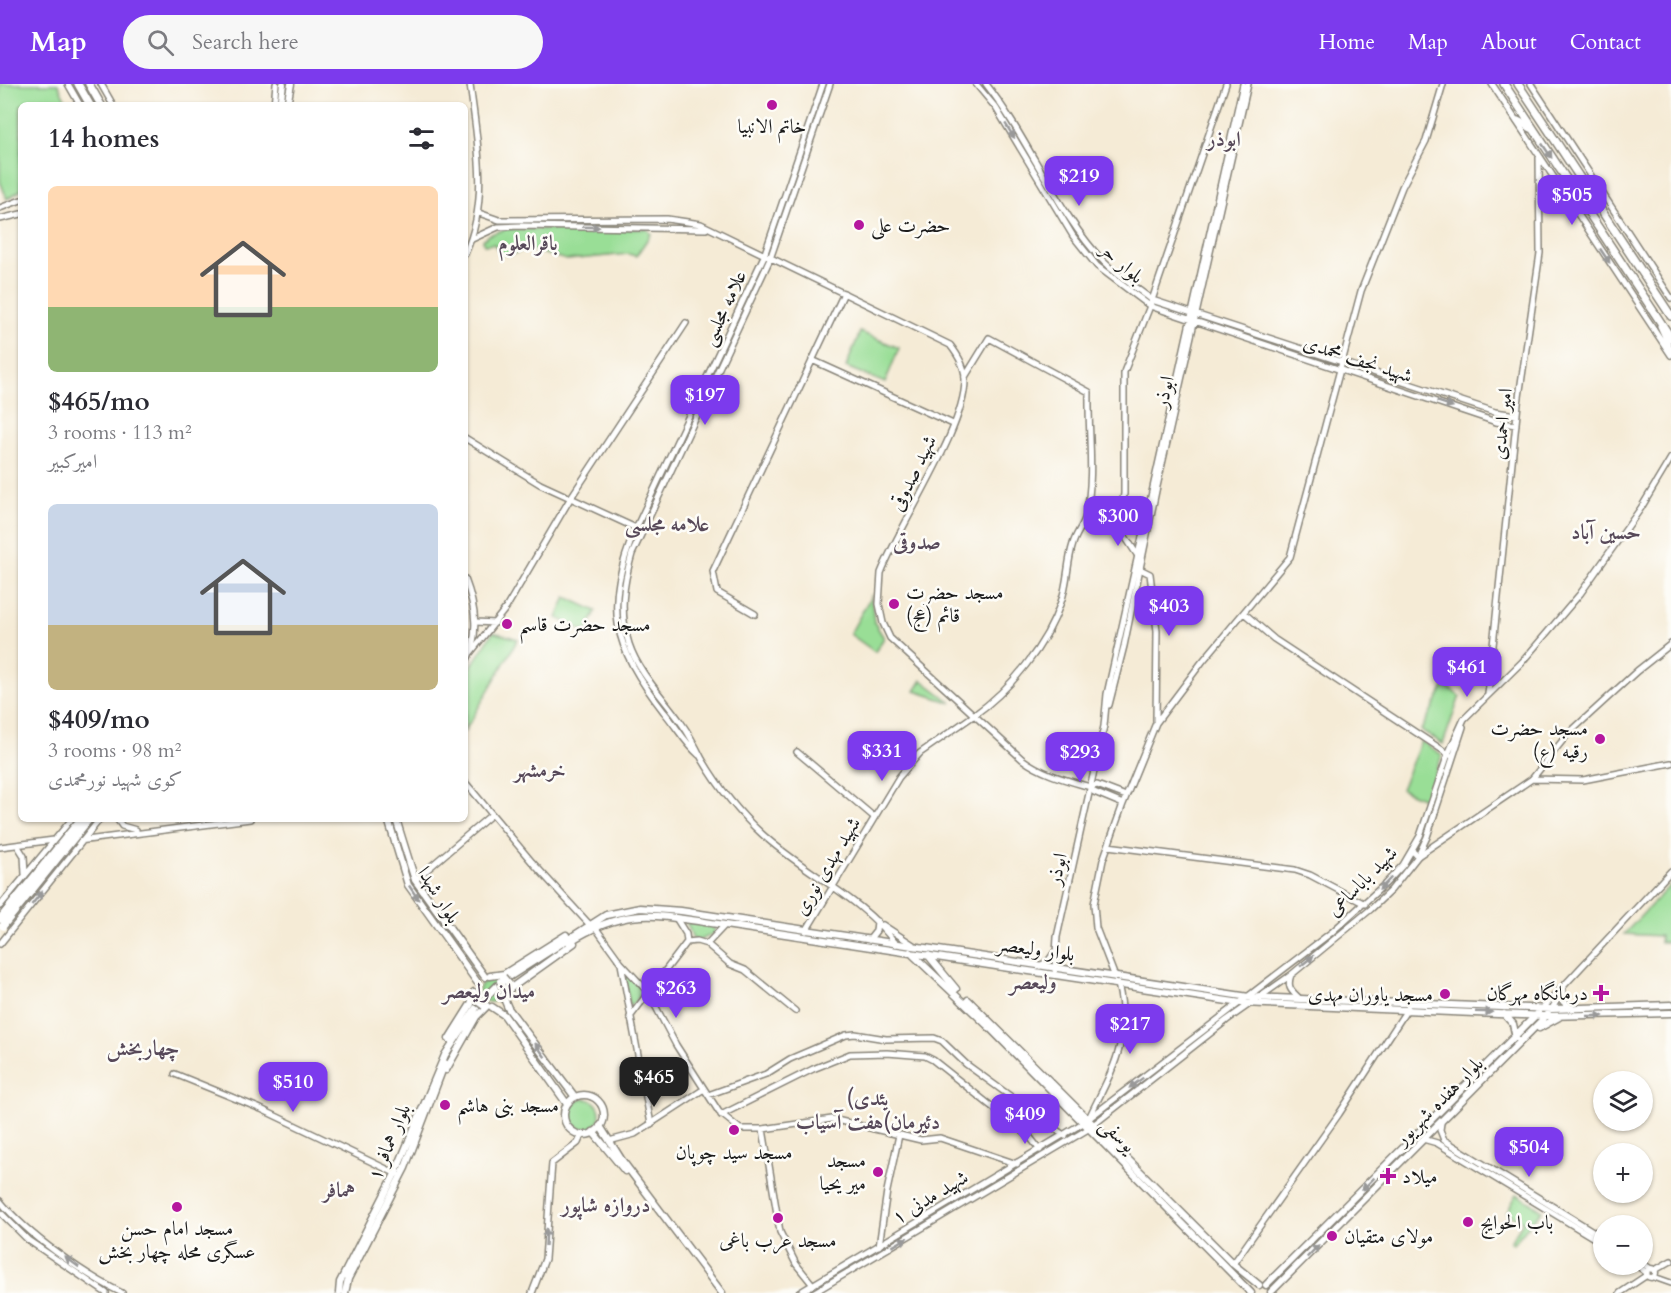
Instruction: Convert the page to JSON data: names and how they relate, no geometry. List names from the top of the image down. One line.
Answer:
{"streets":{"main road":["بلوار حر","علامه مجلسی","شهید نجف محمدی","ابوذر","امیر احمدی","شهید صدوقی","شهید مهدی نوری","شهید باباساعی","بلوار شهدا","بلوار ولیعصر","بلوار هفده شهریور","یوسفی","بلوار همافر ۱","شهید مدنی ۱"]},"crossings":[["بلوار حر","شهید نجف محمدی"],["بلوار حر","ابوذر"],["علامه مجلسی","شهید مهدی نوری"],["شهید نجف محمدی","ابوذر"],["شهید نجف محمدی","امیر احمدی"],["ابوذر","شهید صدوقی"],["ابوذر","بلوار ولیعصر"],["امیر احمدی","شهید باباساعی"],["شهید صدوقی","شهید مهدی نوری"],["شهید مهدی نوری","بلوار ولیعصر"],["شهید باباساعی","بلوار ولیعصر"],["شهید باباساعی","شهید مدنی ۱"],["بلوار ولیعصر","بلوار هفده شهریور"],["بلوار ولیعصر","یوسفی"],["بلوار ولیعصر","بلوار همافر ۱"],["بلوار ولیعصر","شهید مدنی ۱"],["بلوار هفده شهریور","یوسفی"],["یوسفی","شهید مدنی ۱"]],"districts":["ابوذر","باقرالعلوم","علامه مجلسی","حسین آباد","صدوقی","خرمشهر","ولیعصر","میدان ولیعصر","چهاربخش","(یئدی دئیرمان)هفت آسیاب","همافر","دروازه شاپور"],"places":{"other":["خاتم الانبیا","حضرت علی","مسجد حضرت قائم (عج)","مسجد حضرت قاسم","مسجد حضرت رقیه (ع)","مسجد یاوران مهدی","مسجد بنی هاشم","مسجد سید چوپان","مسجد میر یحیا","مسجد امام حسن عسگری محله چهار بخش","مسجد عرب باغی","باب الحوایج","مولای متقیان"],"health":["درمانگاه مهرگان","میلاد"]},"page":{"header":"Map","search":"Search here","nav":["Home","Map","About","Contact"],"heading":"14 homes","price":["$219","$505","$197","$300","$403","$461","$331","$293","$263","$217","$465","$510","$409","$504"],"list":[{"name":"$465/mo","note":"3 rooms · 113 m² · امیرکبیر"},{"name":"$409/mo","note":"3 rooms · 98 m² · کوی شهید نورمحمدی"}],"map_buttons":["+","−"]}}
